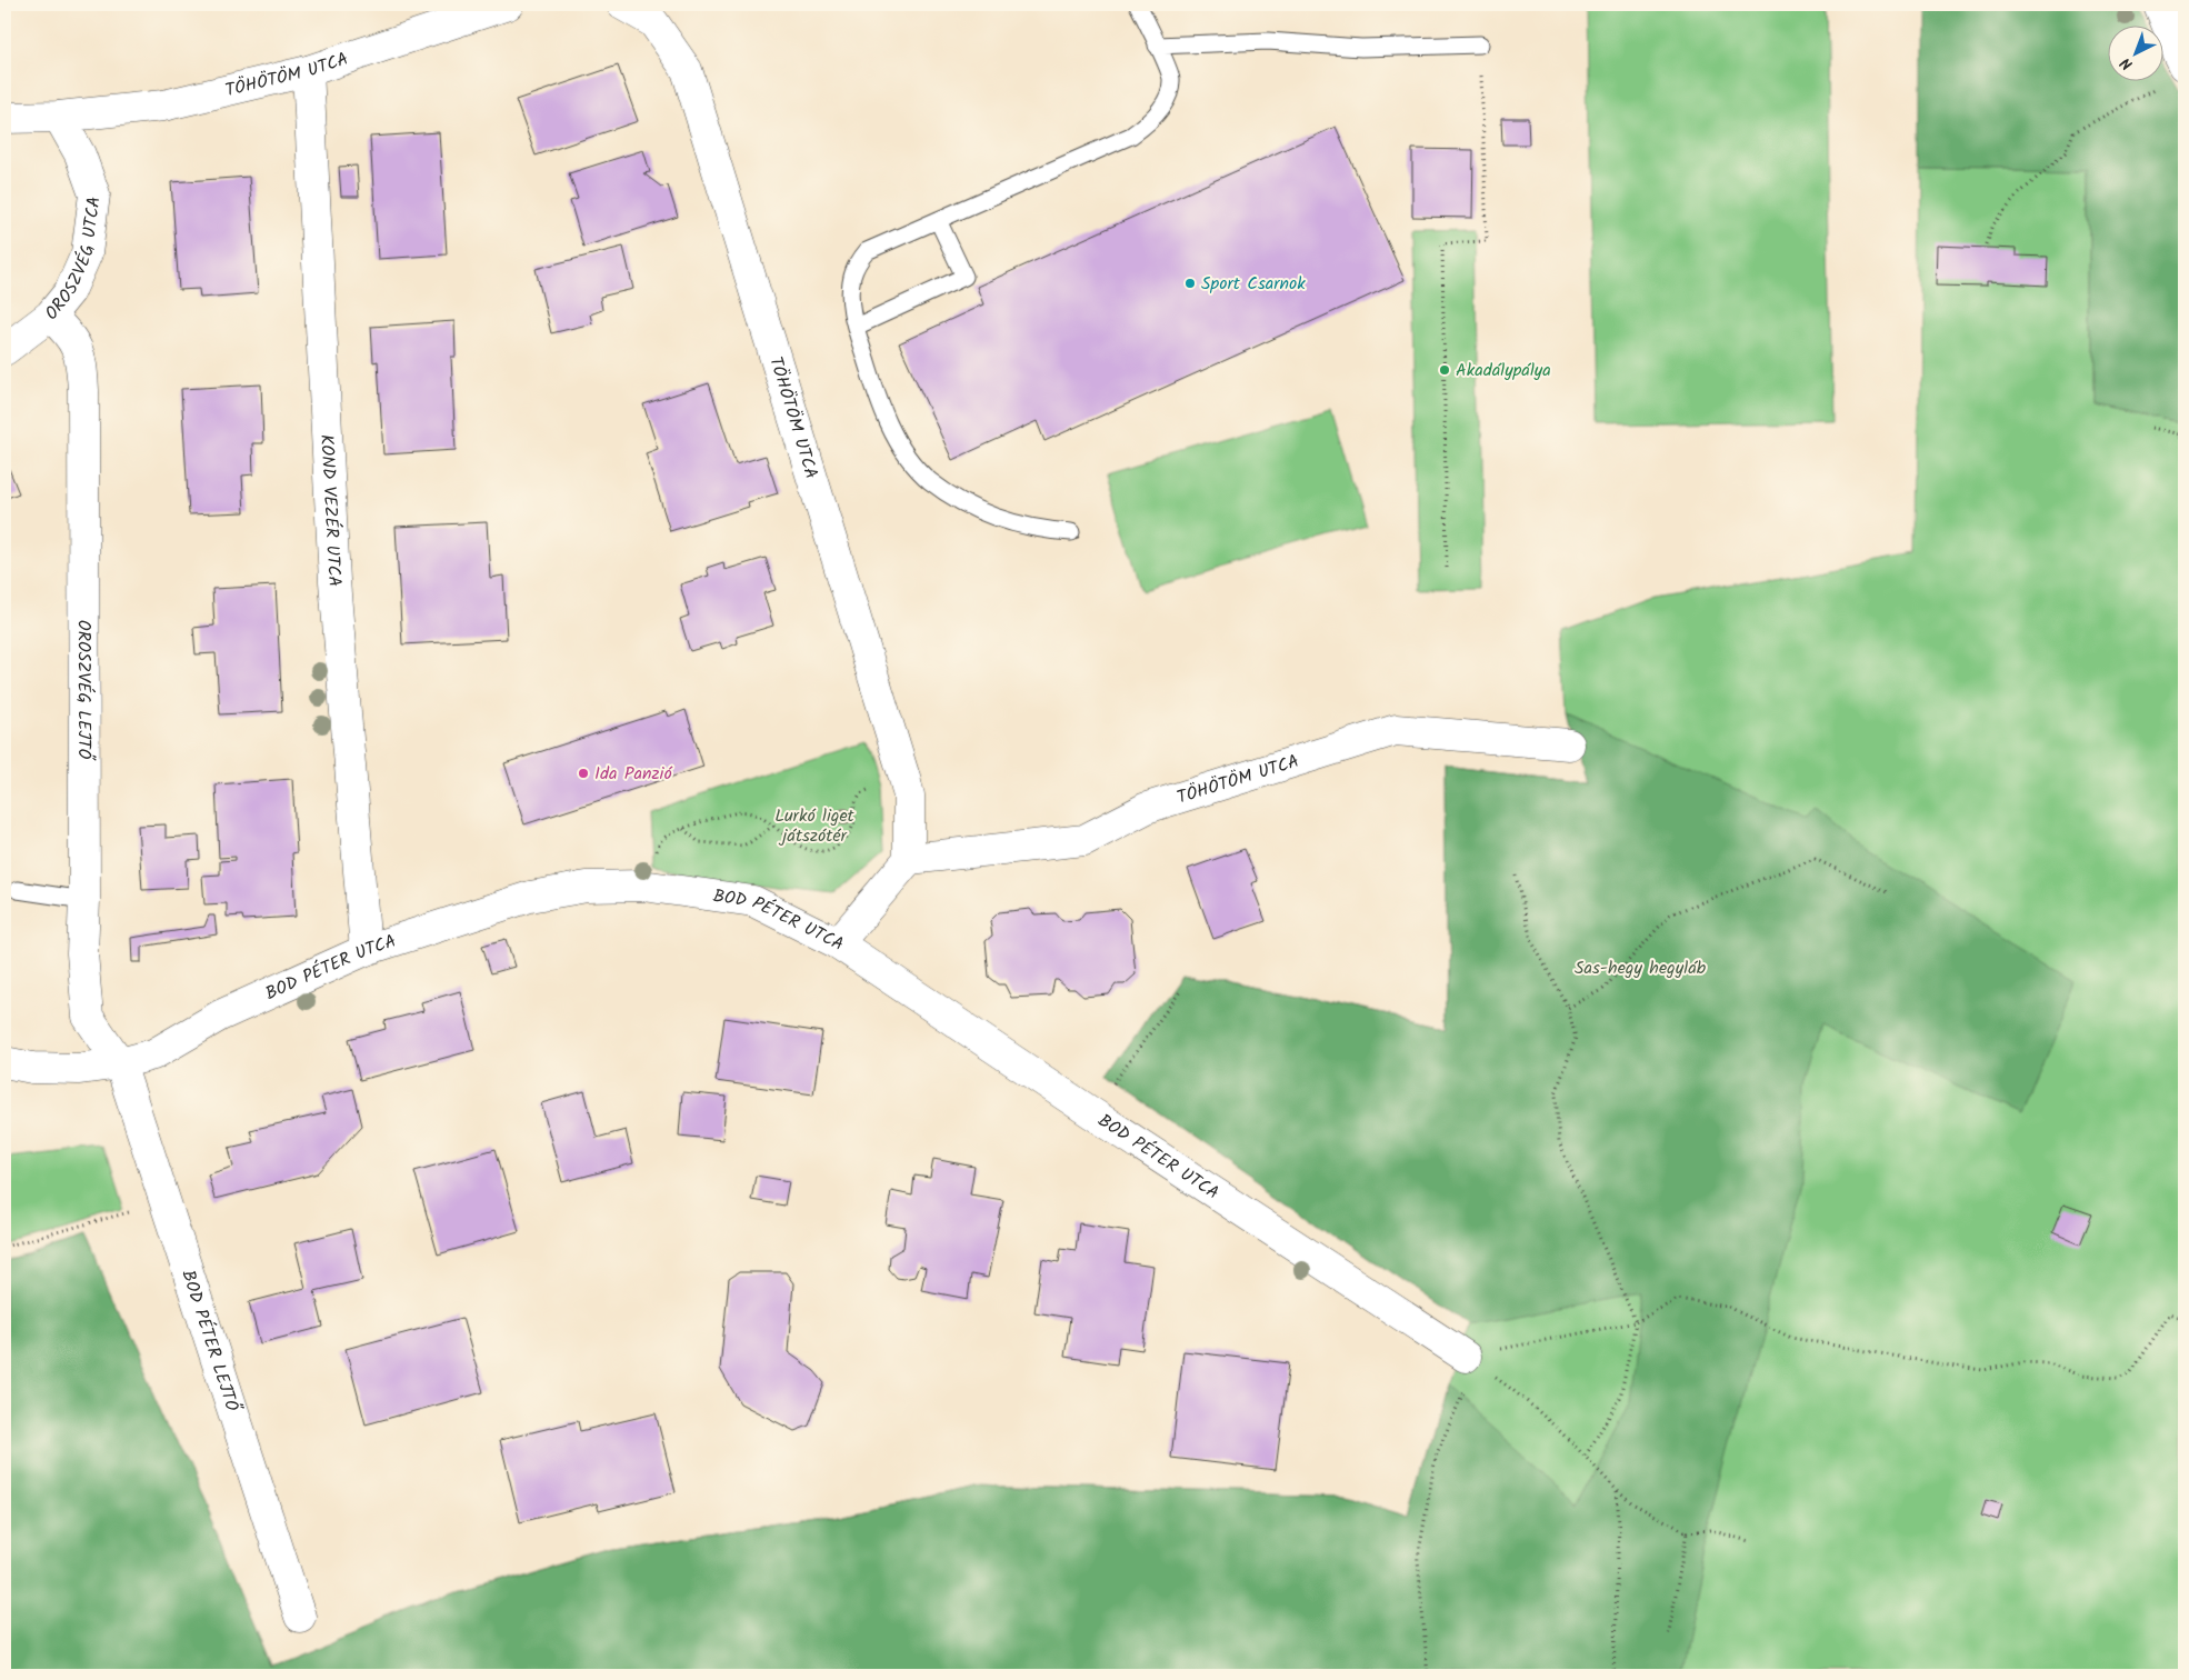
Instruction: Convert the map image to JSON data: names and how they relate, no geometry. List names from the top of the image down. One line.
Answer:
{"streets":{"street":["TÖHÖTÖM UTCA","OROSZVÉG UTCA","KOND VEZÉR UTCA","OROSZVÉG LEJTŐ","BOD PÉTER UTCA","BOD PÉTER LEJTŐ"]},"crossings":[["TÖHÖTÖM UTCA","OROSZVÉG UTCA"],["TÖHÖTÖM UTCA","KOND VEZÉR UTCA"],["OROSZVÉG UTCA","OROSZVÉG LEJTŐ"],["KOND VEZÉR UTCA","BOD PÉTER UTCA"],["OROSZVÉG LEJTŐ","BOD PÉTER UTCA"],["OROSZVÉG LEJTŐ","BOD PÉTER LEJTŐ"],["BOD PÉTER UTCA","BOD PÉTER LEJTŐ"]],"parks":["Lurkó liget játszótér","Sas-hegy hegyláb"],"places":["Sport Csarnok","Akadálypálya","Ida Panzió"],"north":"bottom left"}
